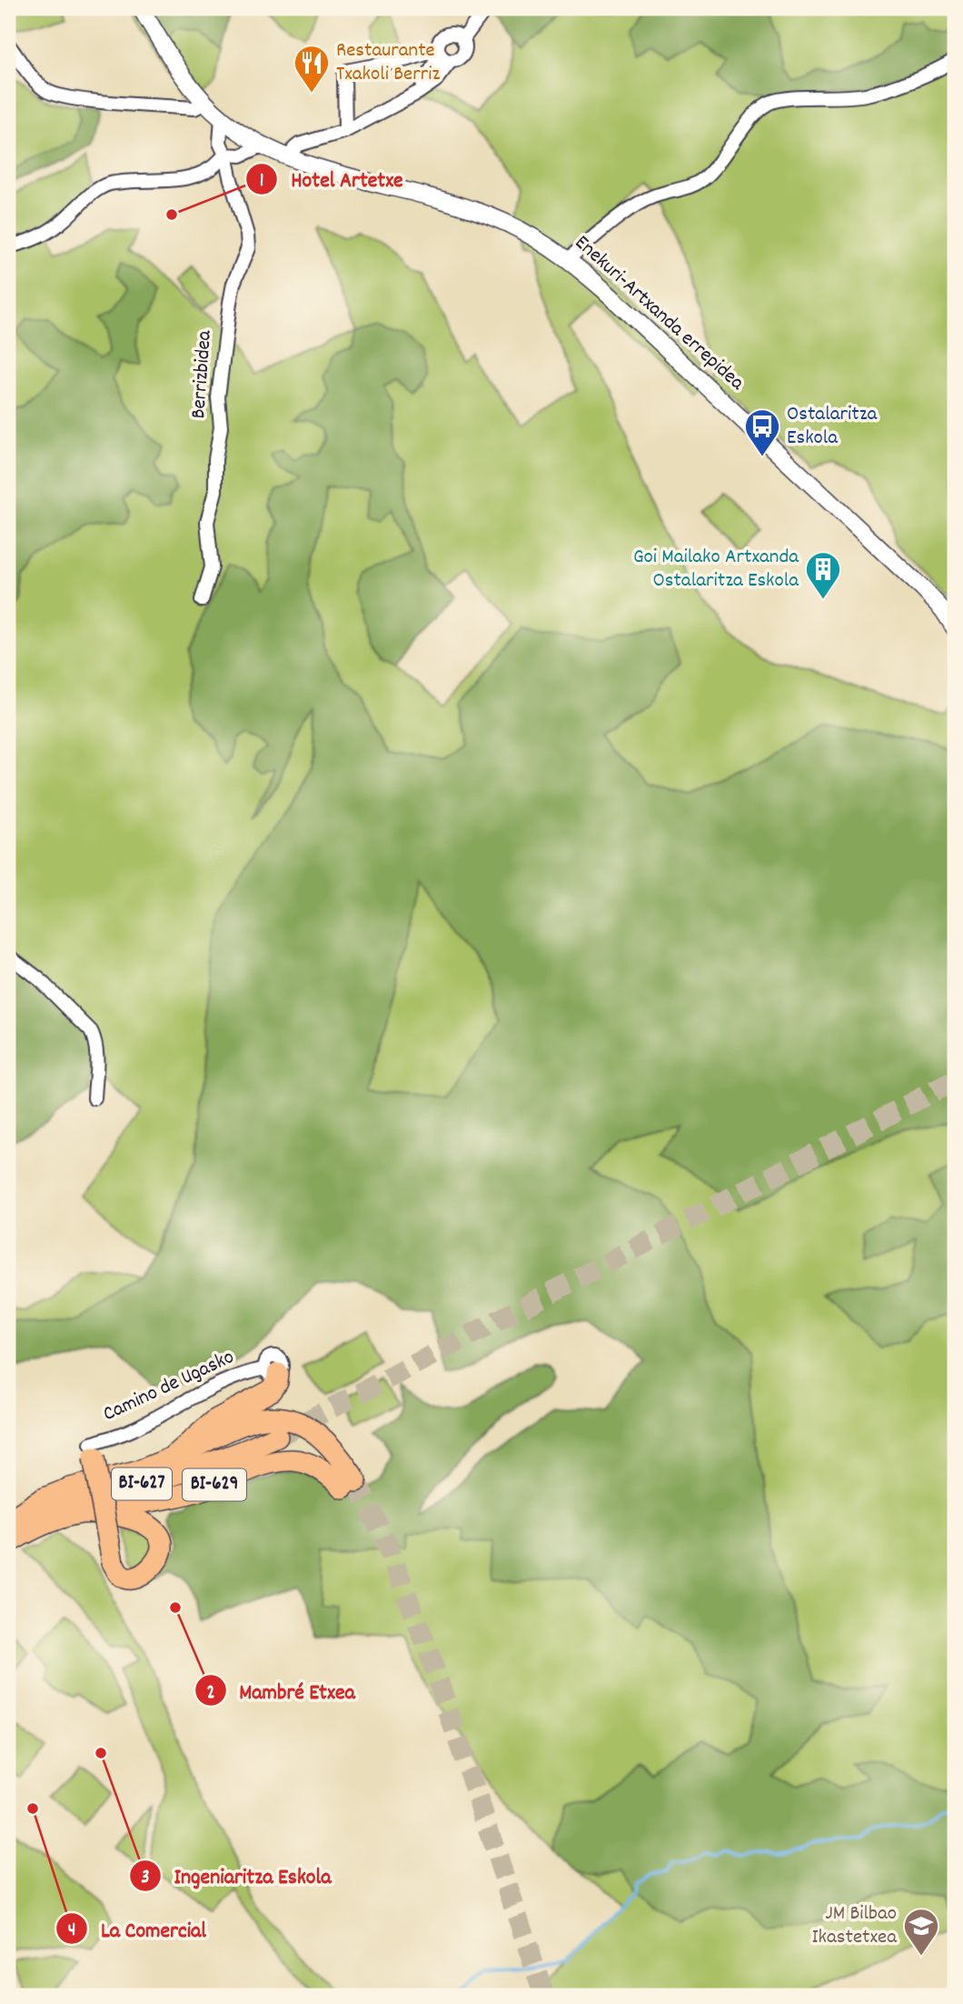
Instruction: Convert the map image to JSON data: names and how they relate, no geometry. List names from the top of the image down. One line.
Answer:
{"streets":{"main road":["BI-627","BI-629"],"street":["Enekuri-Artxanda errepidea","Berrizbidea","Camino de Ugasko"]},"crossings":[["Enekuri-Artxanda errepidea","Berrizbidea"]],"places":{"restaurant":["Restaurante Txakoli Berriz"],"other":["Hotel Artetxe","Mambré Etxea","Ingeniaritza Eskola","La Comercial"],"bus stop":["Ostalaritza Eskola"],"building":["Goi Mailako Artxanda Ostalaritza Eskola"],"school or university":["JM Bilbao Ikastetxea"]}}
